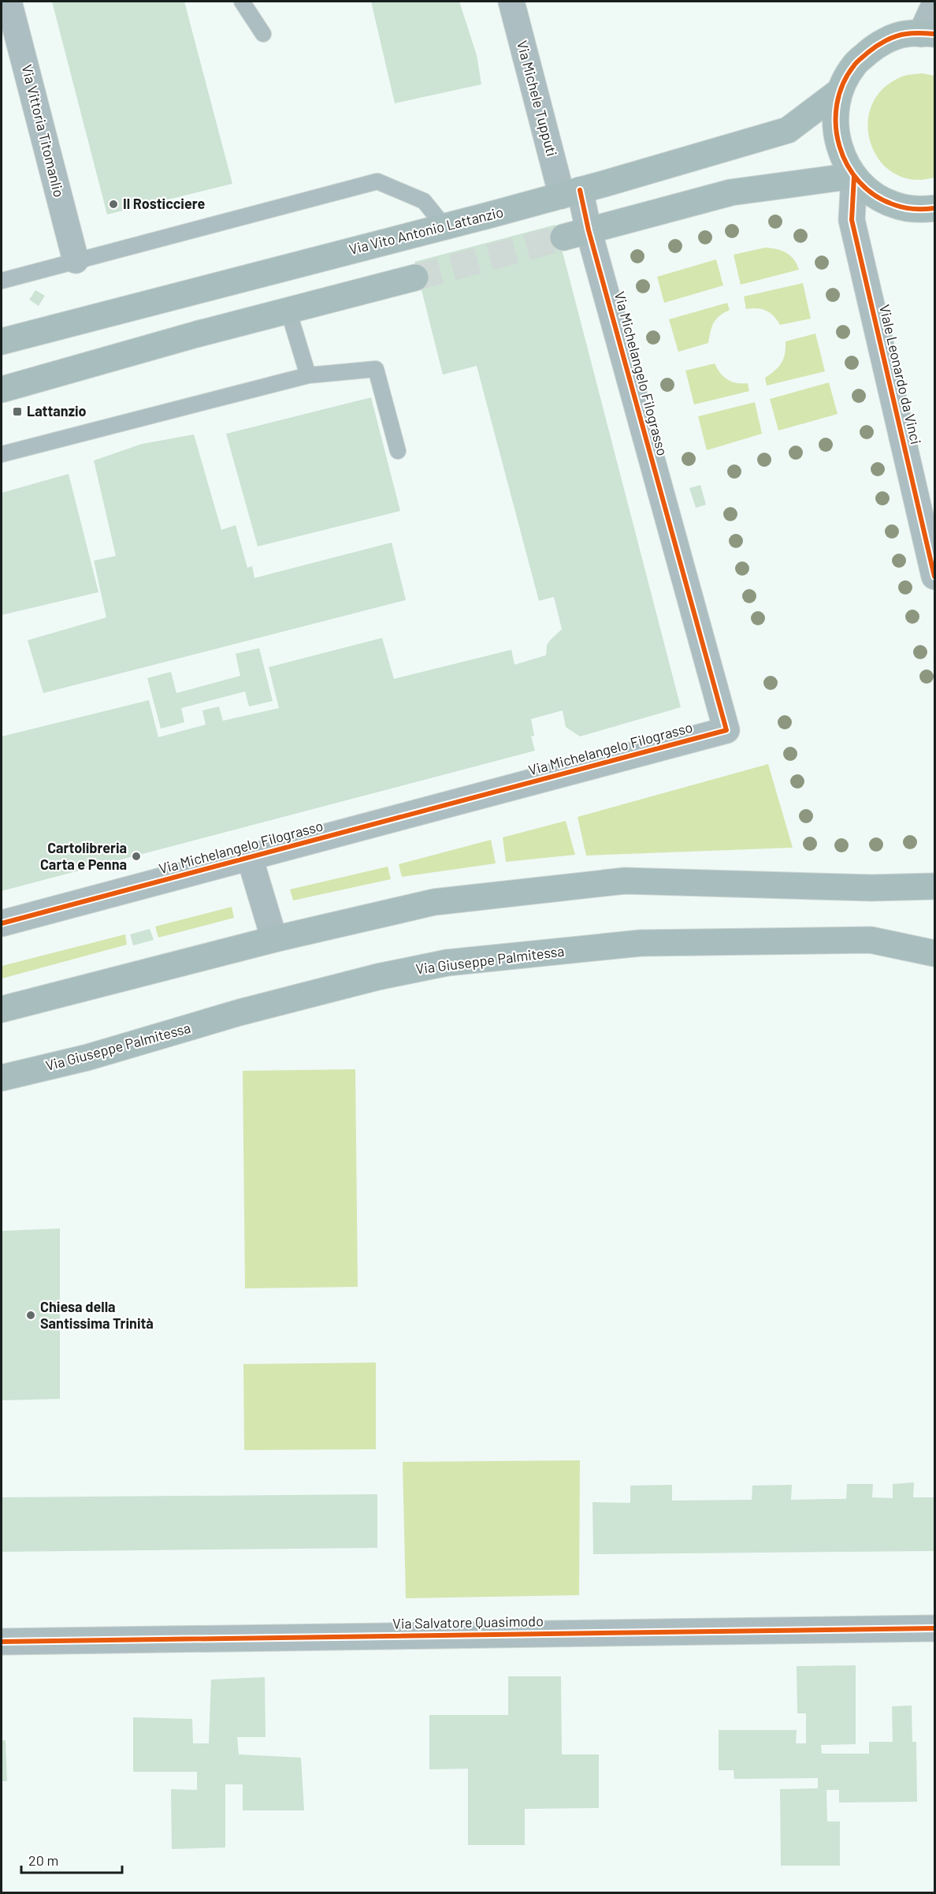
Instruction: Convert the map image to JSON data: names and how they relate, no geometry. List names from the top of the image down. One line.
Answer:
{"streets":{"street":["Via Michele Tupputi","Via Vittoria Titomanlio","Via Vito Antonio Lattanzio","Via Michelangelo Filograsso","Viale Leonardo da Vinci","Via Giuseppe Palmitessa","Via Salvatore Quasimodo"]},"crossings":[["Via Michele Tupputi","Via Vito Antonio Lattanzio"],["Via Michele Tupputi","Via Michelangelo Filograsso"]],"places":{"other":["Il Rosticciere","Cartolibreria Carta e Penna","Chiesa della Santissima Trinità"],"transit":["Lattanzio"]},"scale_bar":"20 m"}
